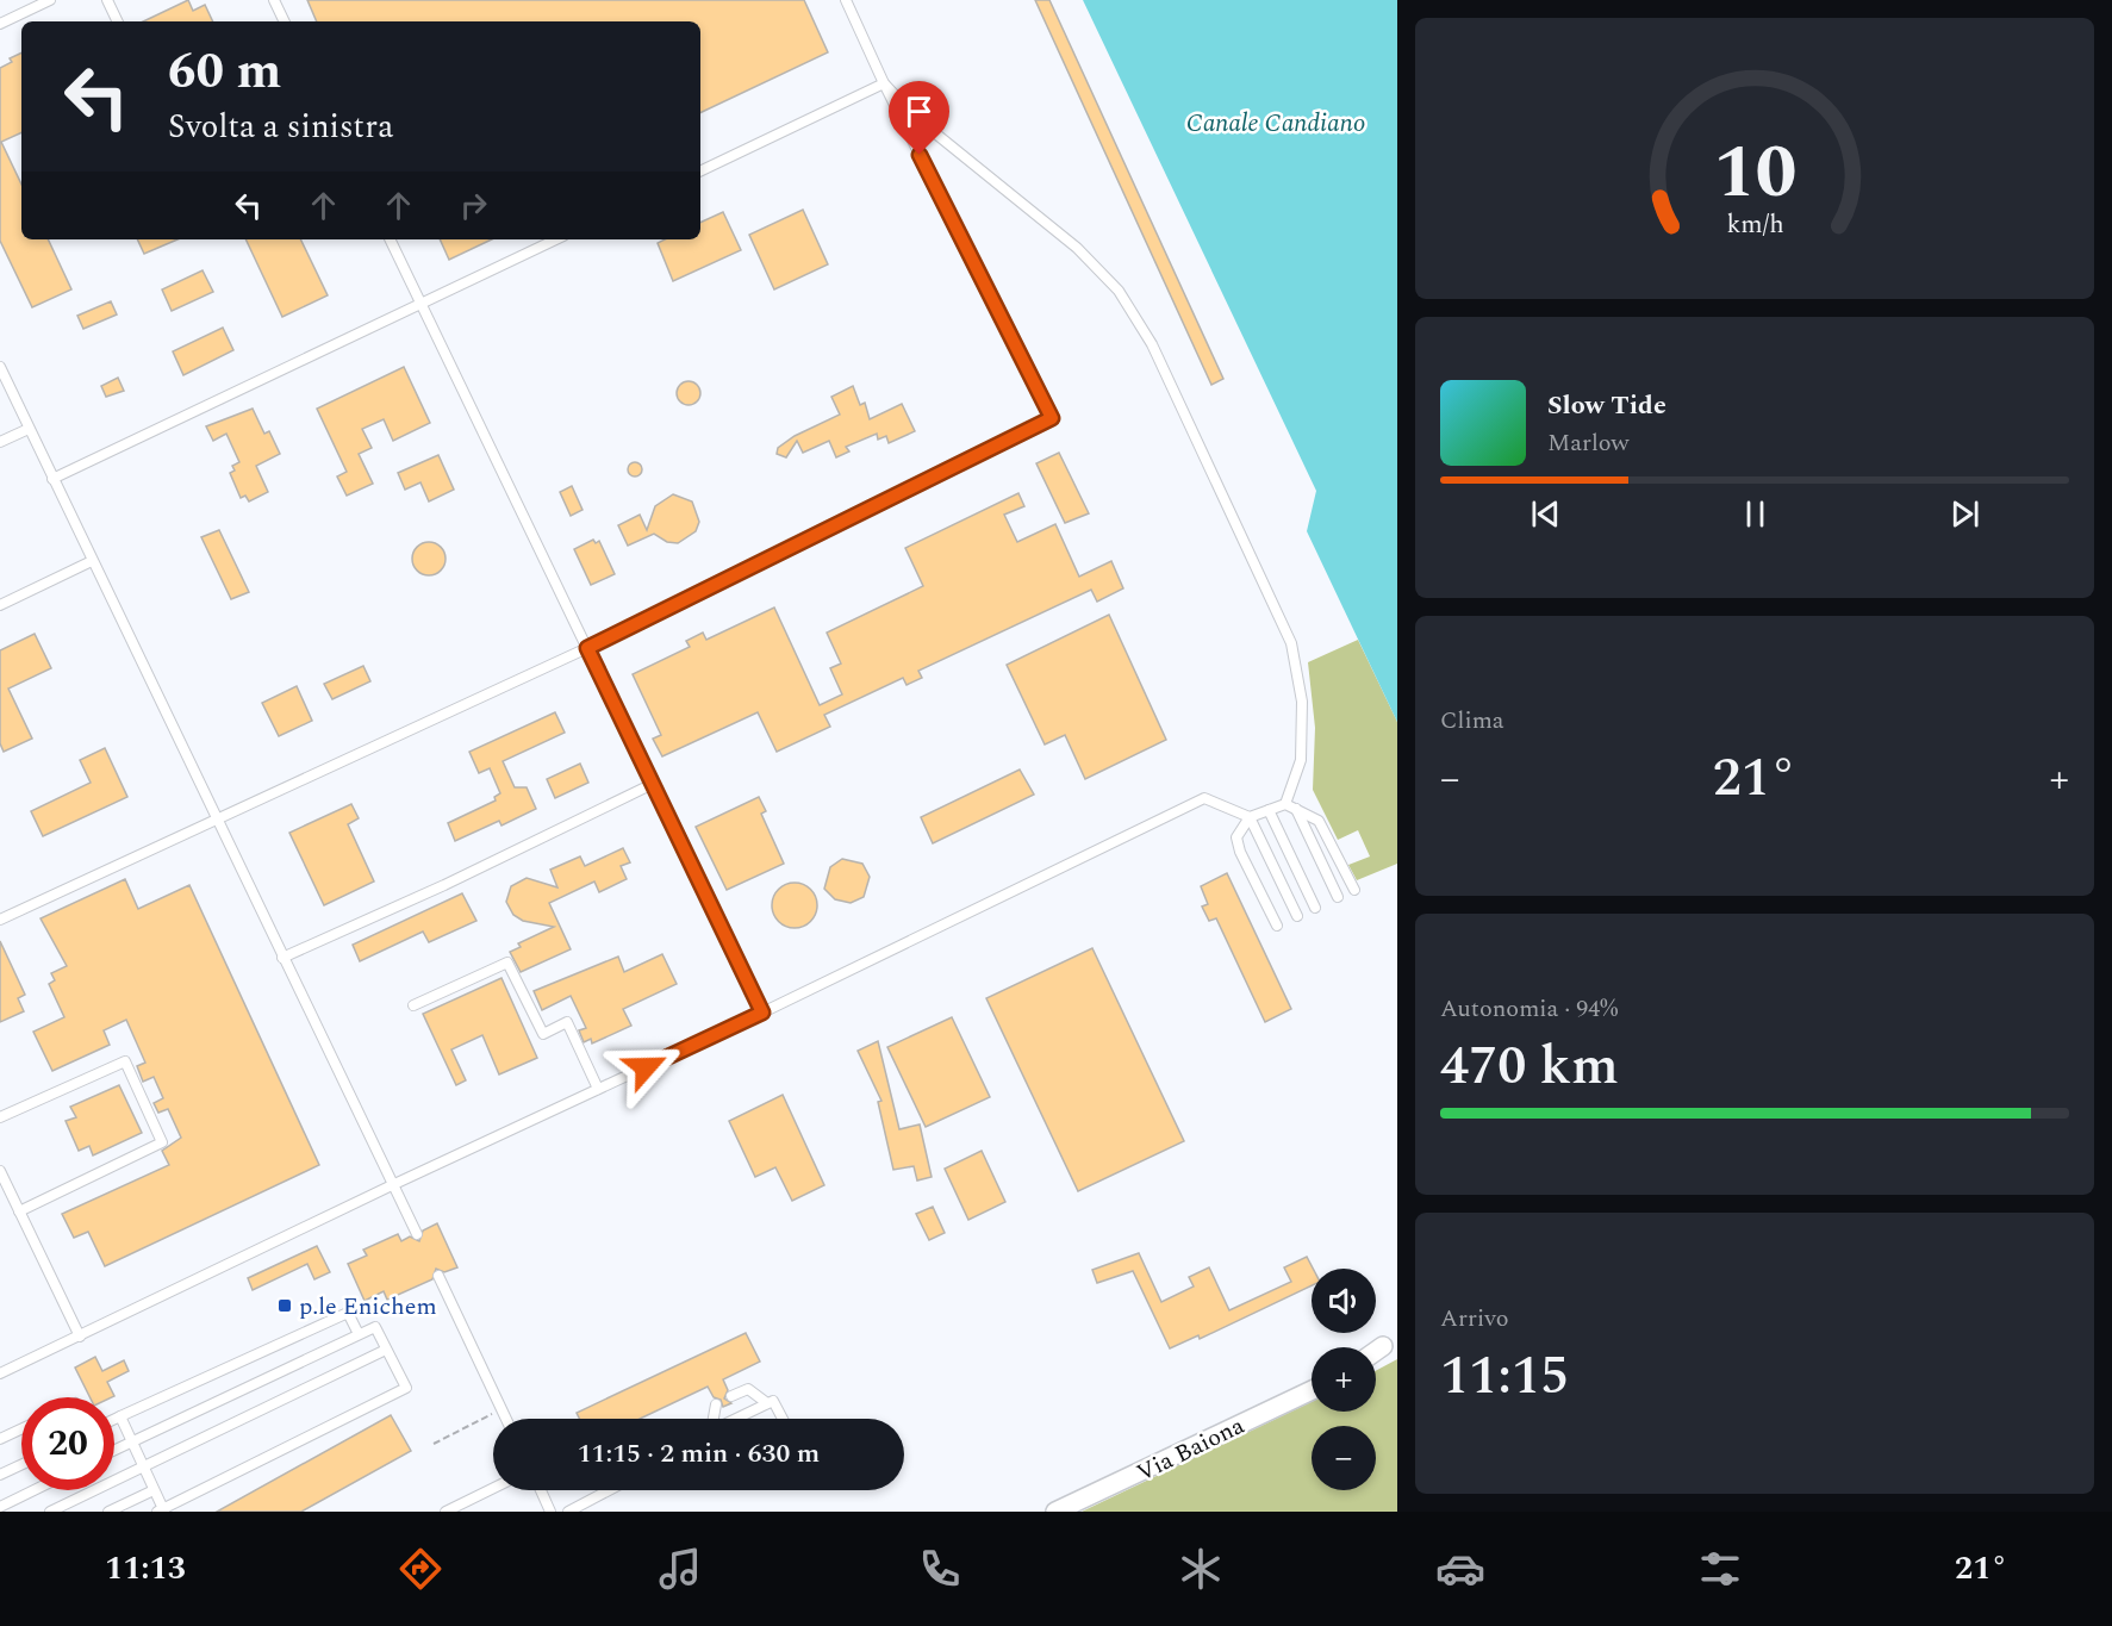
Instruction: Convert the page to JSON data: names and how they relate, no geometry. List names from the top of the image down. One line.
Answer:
{"streets":{"street":["Via Baiona"]},"water":["Canale Candiano"],"places":{"transit":["p.le Enichem"]},"page":{"turn":["60 m","Svolta a sinistra"],"song":["Slow Tide","Marlow"],"tile":["Clima",["Autonomia · 94%","470 km"],["Arrivo","11:15"]],"heat":["−","21°","+"],"map_buttons":["+","−"],"limit":"20","trip":"11:15 · 2 min · 630 m","tabs":["11:13","21°"],"gauge":["10","km/h"]}}
